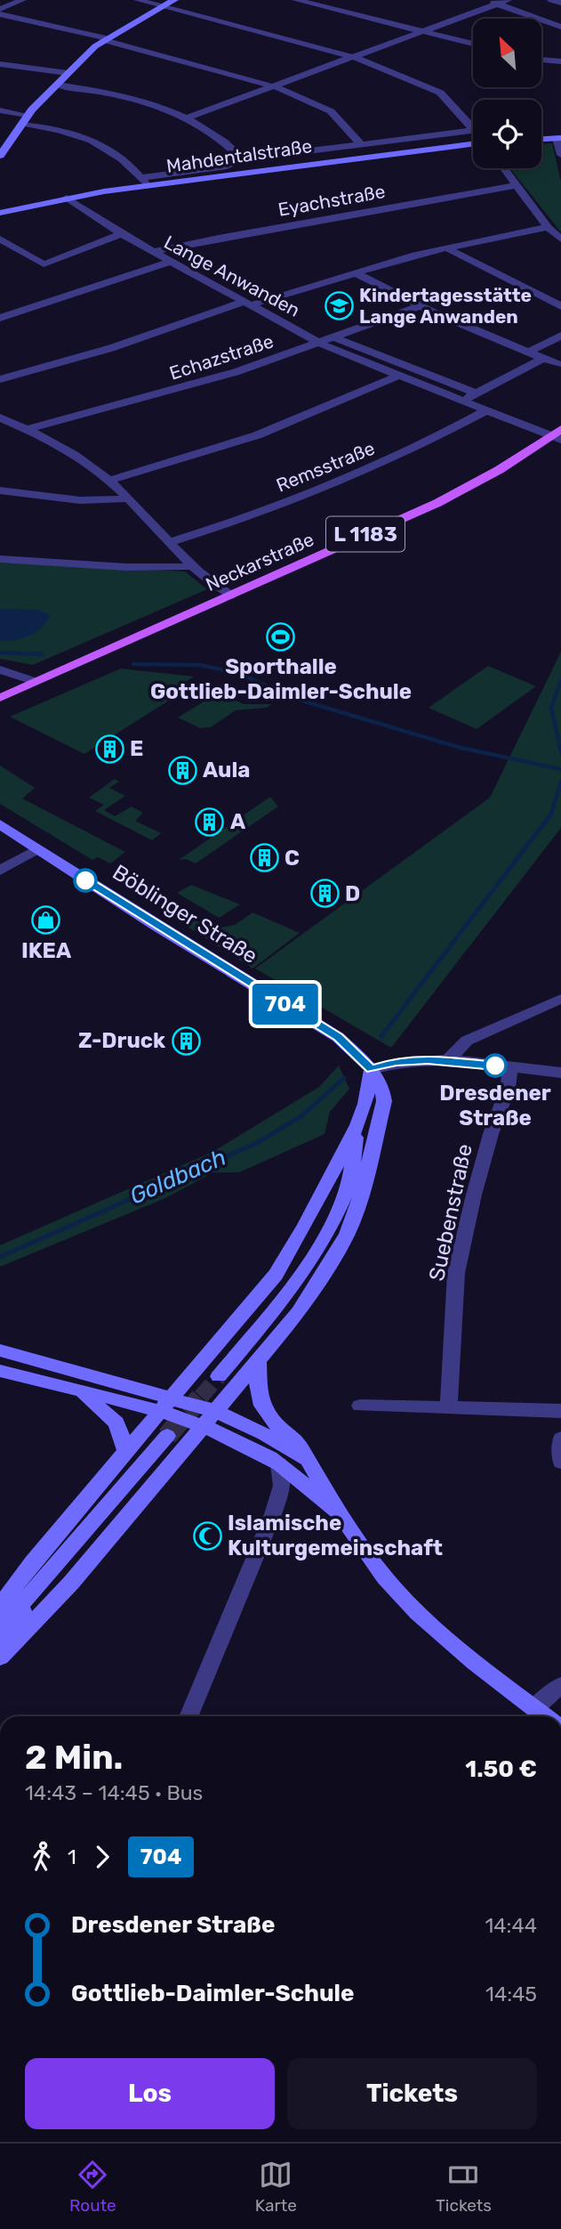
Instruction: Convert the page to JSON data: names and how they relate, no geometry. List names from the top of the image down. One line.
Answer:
{"streets":{"main road":["Mahdentalstraße","L 1183","Neckarstraße","Böblinger Straße"],"street":["Eyachstraße","Lange Anwanden","Echazstraße","Remsstraße","Suebenstraße"]},"crossings":[["Mahdentalstraße","Lange Anwanden"],["Eyachstraße","Lange Anwanden"],["Lange Anwanden","Echazstraße"],["Lange Anwanden","Remsstraße"],["Lange Anwanden","Neckarstraße"]],"water":["Goldbach"],"places":{"school or university":["Kindertagesstätte Lange Anwanden"],"sports":["Sporthalle Gottlieb-Daimler-Schule"],"building":["E","Aula","A","C","D","Z-Druck"],"shop":["IKEA"],"other":["Dresdener Straße"],"mosque":["Islamische Kulturgemeinschaft"]},"lines":["bus line 704"],"north":"top left","page":{"on_map":"704","heading":["2 Min.","14:43 – 14:45 · Bus","1.50 €"],"legs":["1","704"],"list":[{"name":"Dresdener Straße","value":"14:44"},{"name":"Gottlieb-Daimler-Schule","value":"14:45"}],"buttons":["Los","Tickets"],"tabs":["Route","Karte","Tickets"]}}
